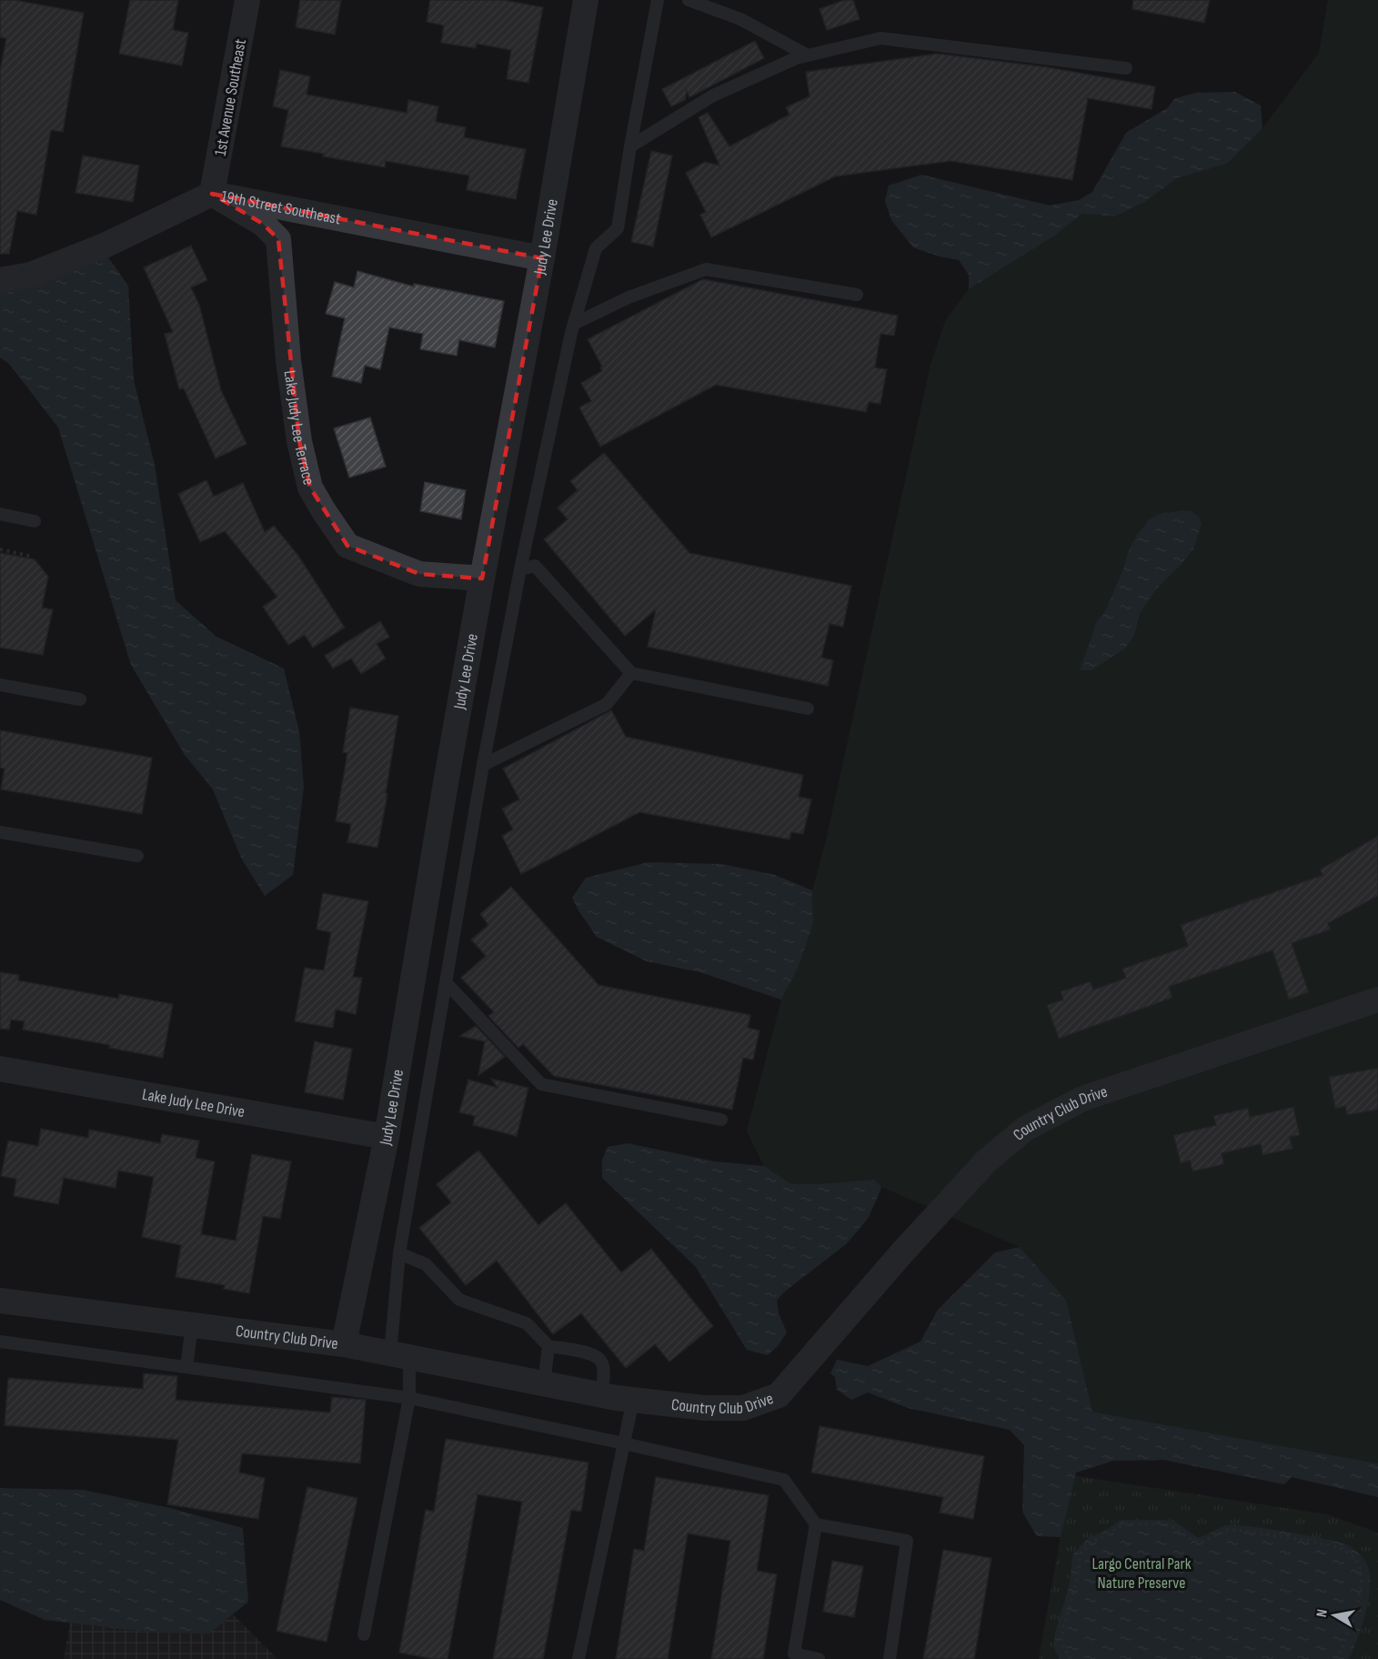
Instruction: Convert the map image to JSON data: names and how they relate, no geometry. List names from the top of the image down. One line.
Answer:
{"streets":{"street":["1st Avenue Southeast","19th Street Southeast","Judy Lee Drive","Lake Judy Lee Terrace","Lake Judy Lee Drive","Country Club Drive"]},"crossings":[["1st Avenue Southeast","19th Street Southeast"],["1st Avenue Southeast","Lake Judy Lee Terrace"],["19th Street Southeast","Judy Lee Drive"],["19th Street Southeast","Lake Judy Lee Terrace"],["Judy Lee Drive","Lake Judy Lee Terrace"],["Judy Lee Drive","Lake Judy Lee Drive"],["Judy Lee Drive","Country Club Drive"]],"parks":["Largo Central Park Nature Preserve"],"north":"left"}
